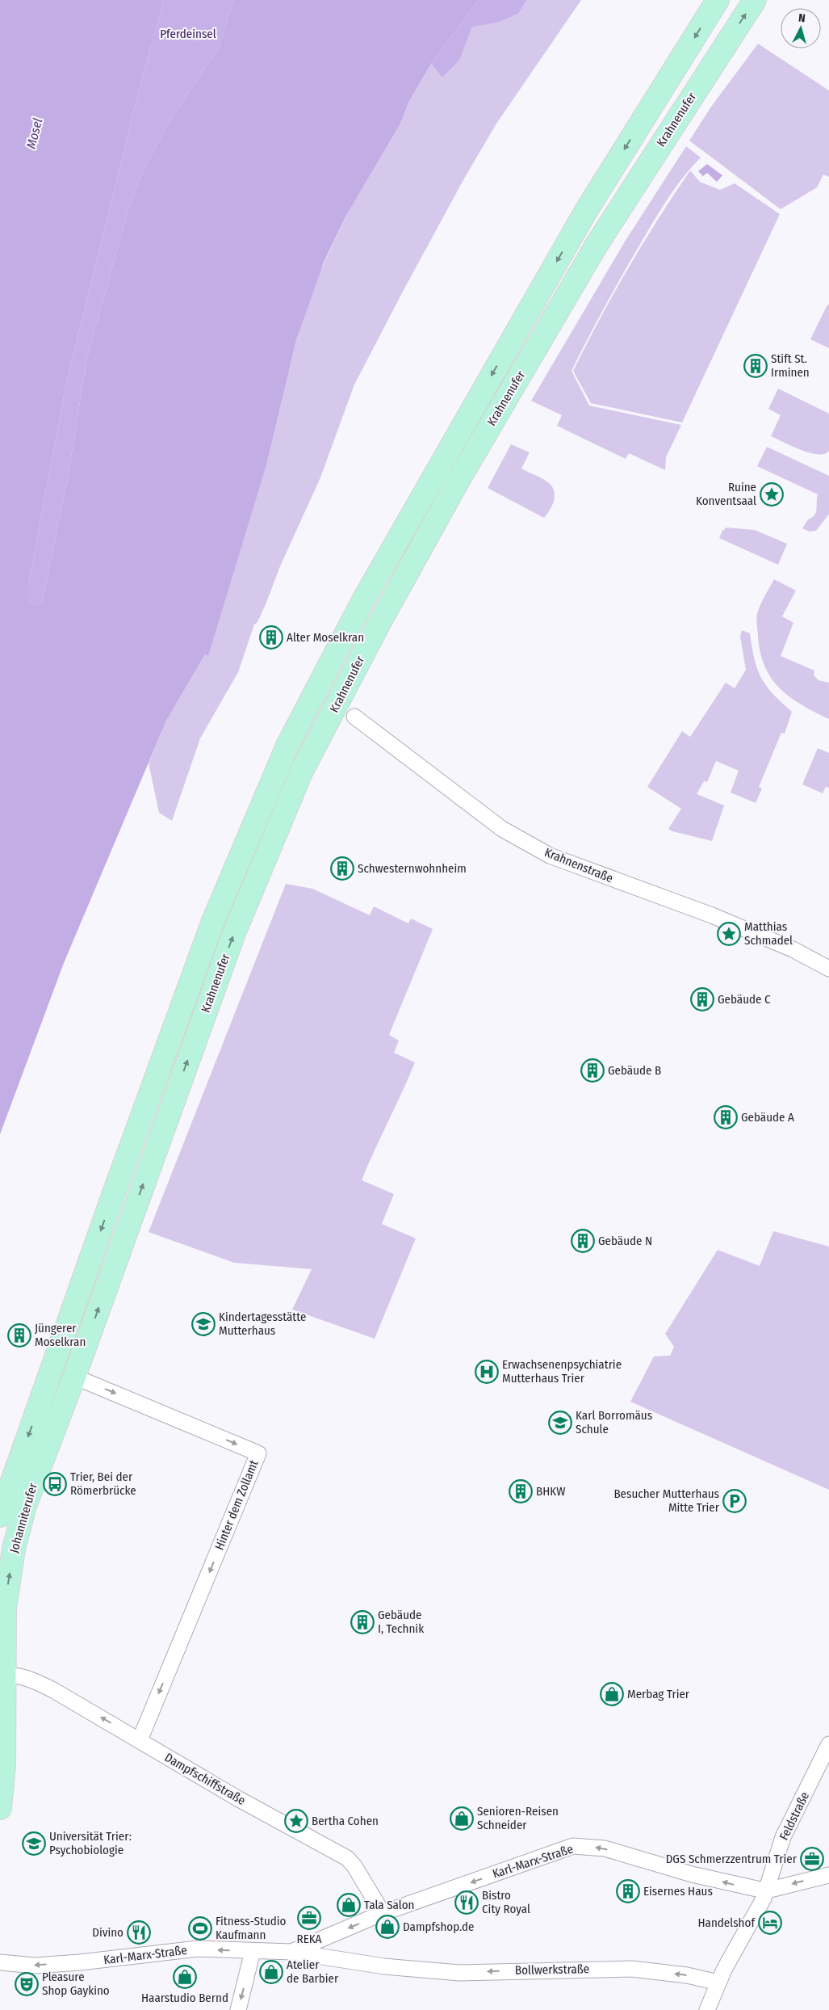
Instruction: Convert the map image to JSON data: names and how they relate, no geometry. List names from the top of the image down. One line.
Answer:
{"streets":{"main road":["Krahnenufer","Johanniterufer"],"street":["Krahnenstraße","Hinter dem Zollamt","Dampfschiffstraße","Feldstraße","Karl-Marx-Straße","Bollwerkstraße"]},"crossings":[["Krahnenufer","Hinter dem Zollamt"],["Krahnenufer","Johanniterufer"],["Hinter dem Zollamt","Dampfschiffstraße"],["Johanniterufer","Dampfschiffstraße"],["Dampfschiffstraße","Karl-Marx-Straße"],["Feldstraße","Karl-Marx-Straße"],["Feldstraße","Bollwerkstraße"],["Karl-Marx-Straße","Bollwerkstraße"]],"one_way":["Karl-Marx-Straße","Bollwerkstraße"],"water":["Mosel"],"parks":["Pferdeinsel"],"places":{"building":["Stift St. Irminen","Alter Moselkran","Schwesternwohnheim","Gebäude C","Gebäude B","Gebäude A","Gebäude N","Jüngerer Moselkran","BHKW","Gebäude I, Technik","Eisernes Haus"],"place":["Ruine Konventsaal","Matthias Schmadel","Bertha Cohen"],"school or university":["Kindertagesstätte Mutterhaus","Karl Borromäus Schule","Universität Trier: Psychobiologie"],"hospital":["Erwachsenenpsychiatrie Mutterhaus Trier"],"bus stop":["Trier, Bei der Römerbrücke"],"parking":["Besucher Mutterhaus Mitte Trier"],"shop":["Merbag Trier","Senioren-Reisen Schneider","Tala Salon","Dampfshop.de","Atelier de Barbier","Haarstudio Bernd"],"office":["DGS Schmerzzentrum Trier","REKA"],"restaurant":["Bistro City Royal","Divino"],"hotel":["Handelshof"],"sports":["Fitness-Studio Kaufmann"],"theatre":["Pleasure Shop Gaykino"]},"north":"top"}
